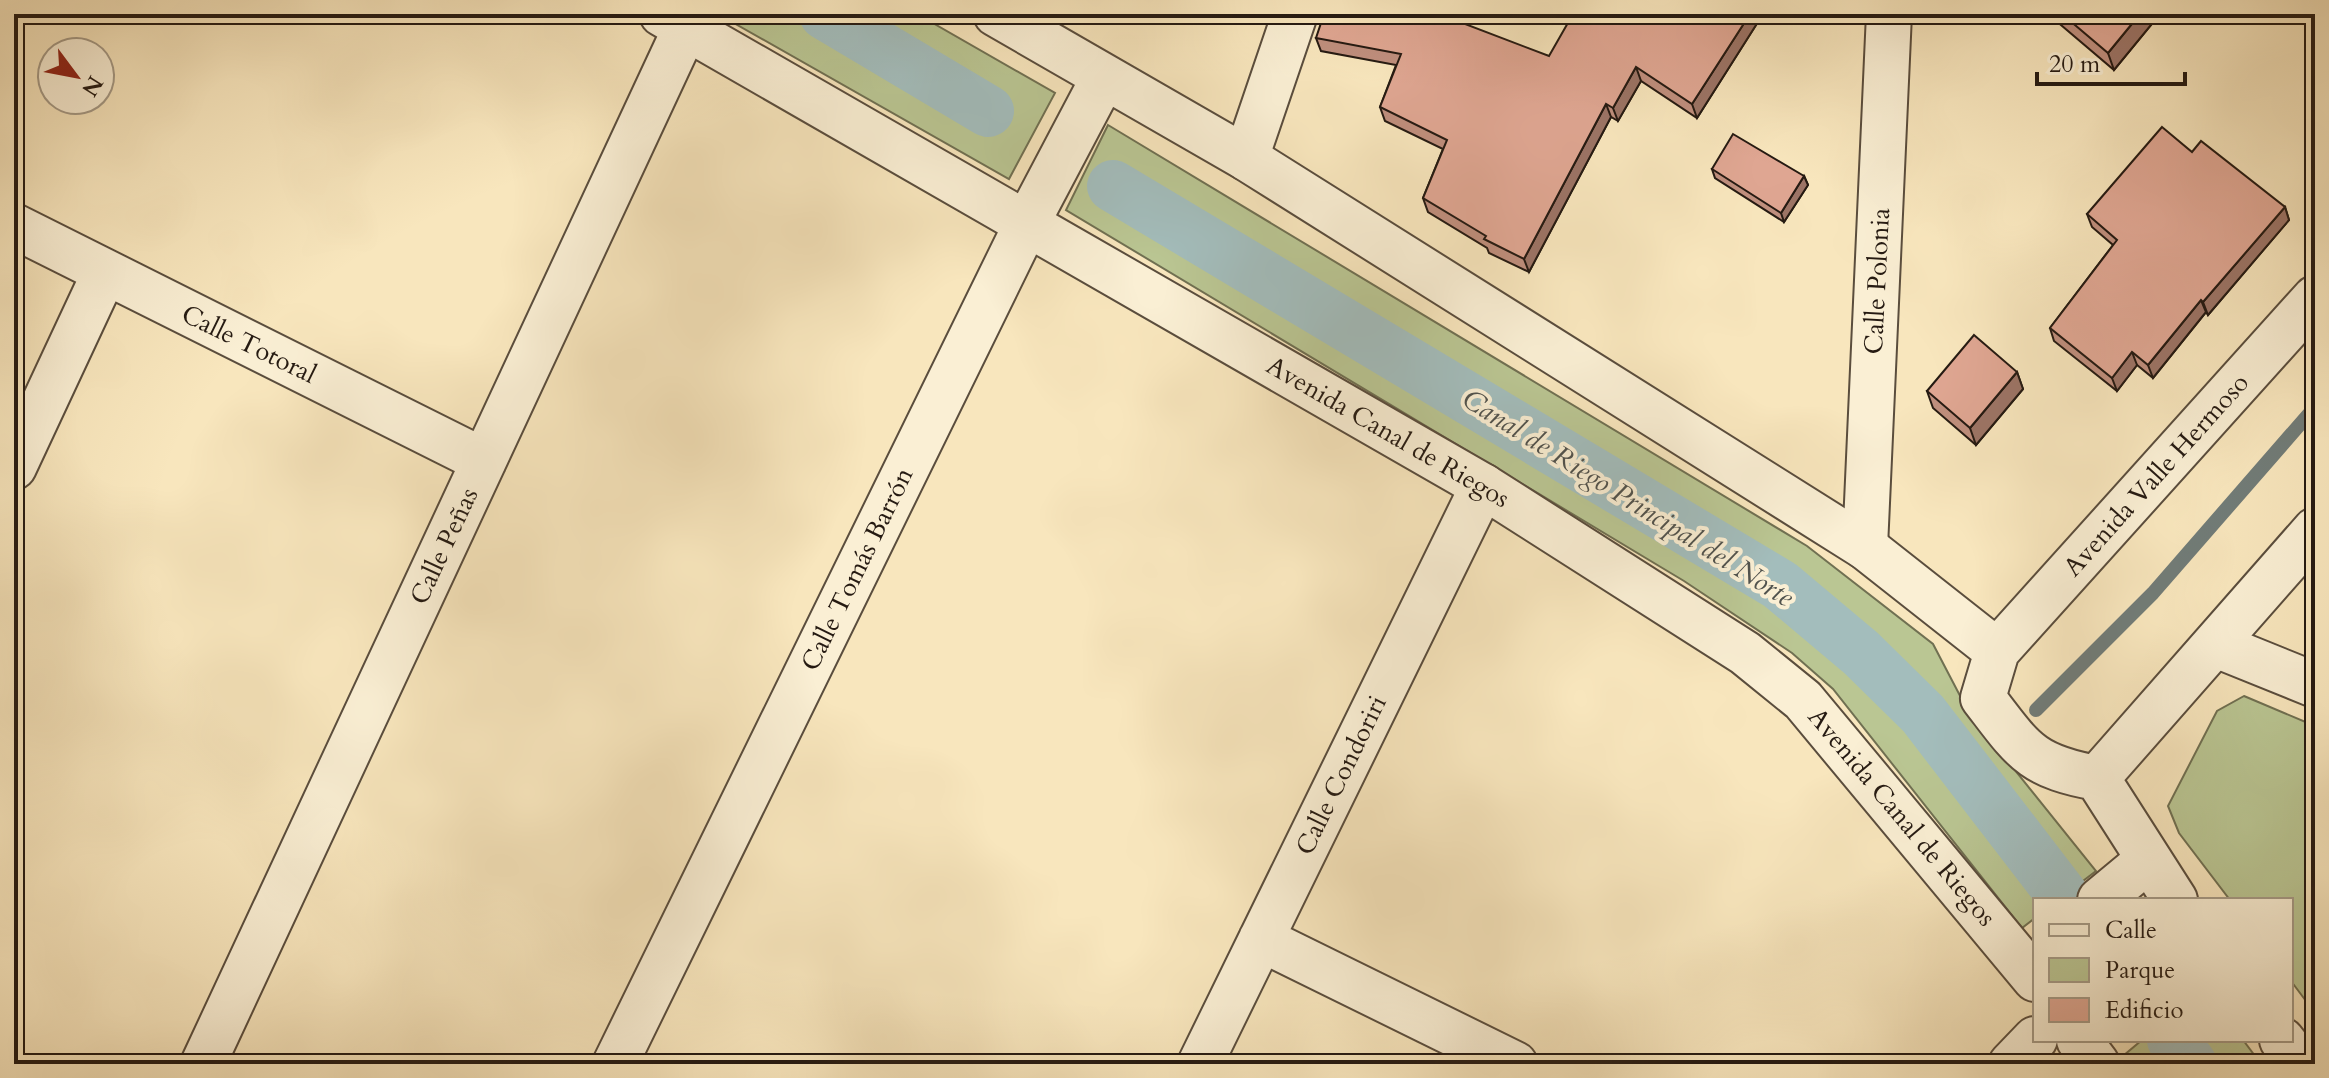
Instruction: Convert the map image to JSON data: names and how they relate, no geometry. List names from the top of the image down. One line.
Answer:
{"streets":{"street":["Calle Polonia","Calle Totoral","Avenida Canal de Riegos","Avenida Valle Hermoso","Calle Peñas","Calle Tomás Barrón","Calle Condoriri"]},"crossings":[["Calle Totoral","Calle Peñas"],["Avenida Canal de Riegos","Calle Peñas"],["Avenida Canal de Riegos","Calle Tomás Barrón"],["Avenida Canal de Riegos","Calle Condoriri"]],"water":["Canal de Riego Principal del Norte"],"legend":["Calle","Parque","Edificio"],"scale_bar":"20 m","north":"bottom right"}
